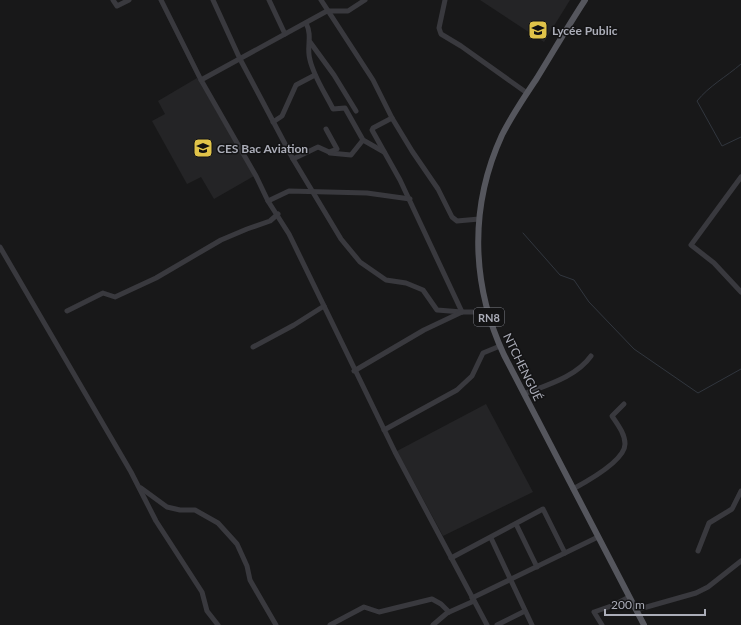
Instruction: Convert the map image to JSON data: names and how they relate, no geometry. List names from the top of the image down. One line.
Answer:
{"streets":{"main road":["RN8","NTCHENGUÉ"]},"places":{"school or university":["Lycée Public","CES Bac Aviation"]},"scale_bar":"200 m"}
